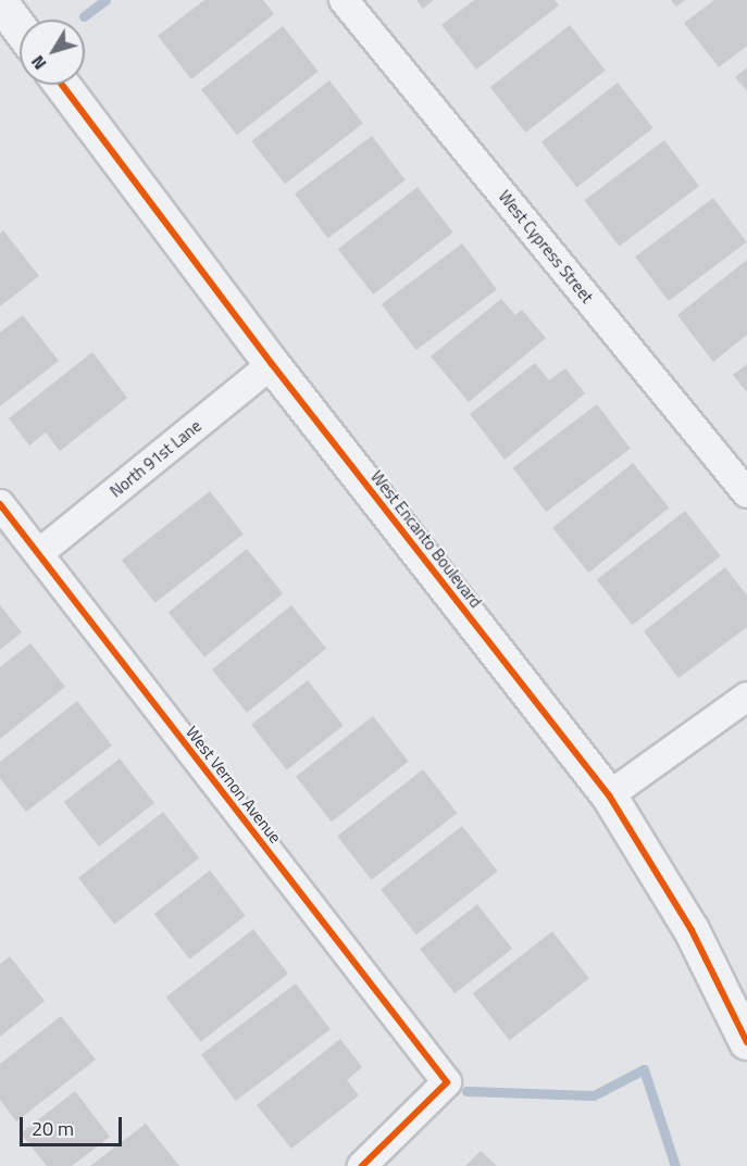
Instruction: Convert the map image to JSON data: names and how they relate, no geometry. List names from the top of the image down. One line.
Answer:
{"streets":{"street":["West Cypress Street","North 91st Lane","West Encanto Boulevard","West Vernon Avenue"]},"crossings":[["North 91st Lane","West Encanto Boulevard"],["North 91st Lane","West Vernon Avenue"]],"scale_bar":"20 m","north":"bottom left"}
